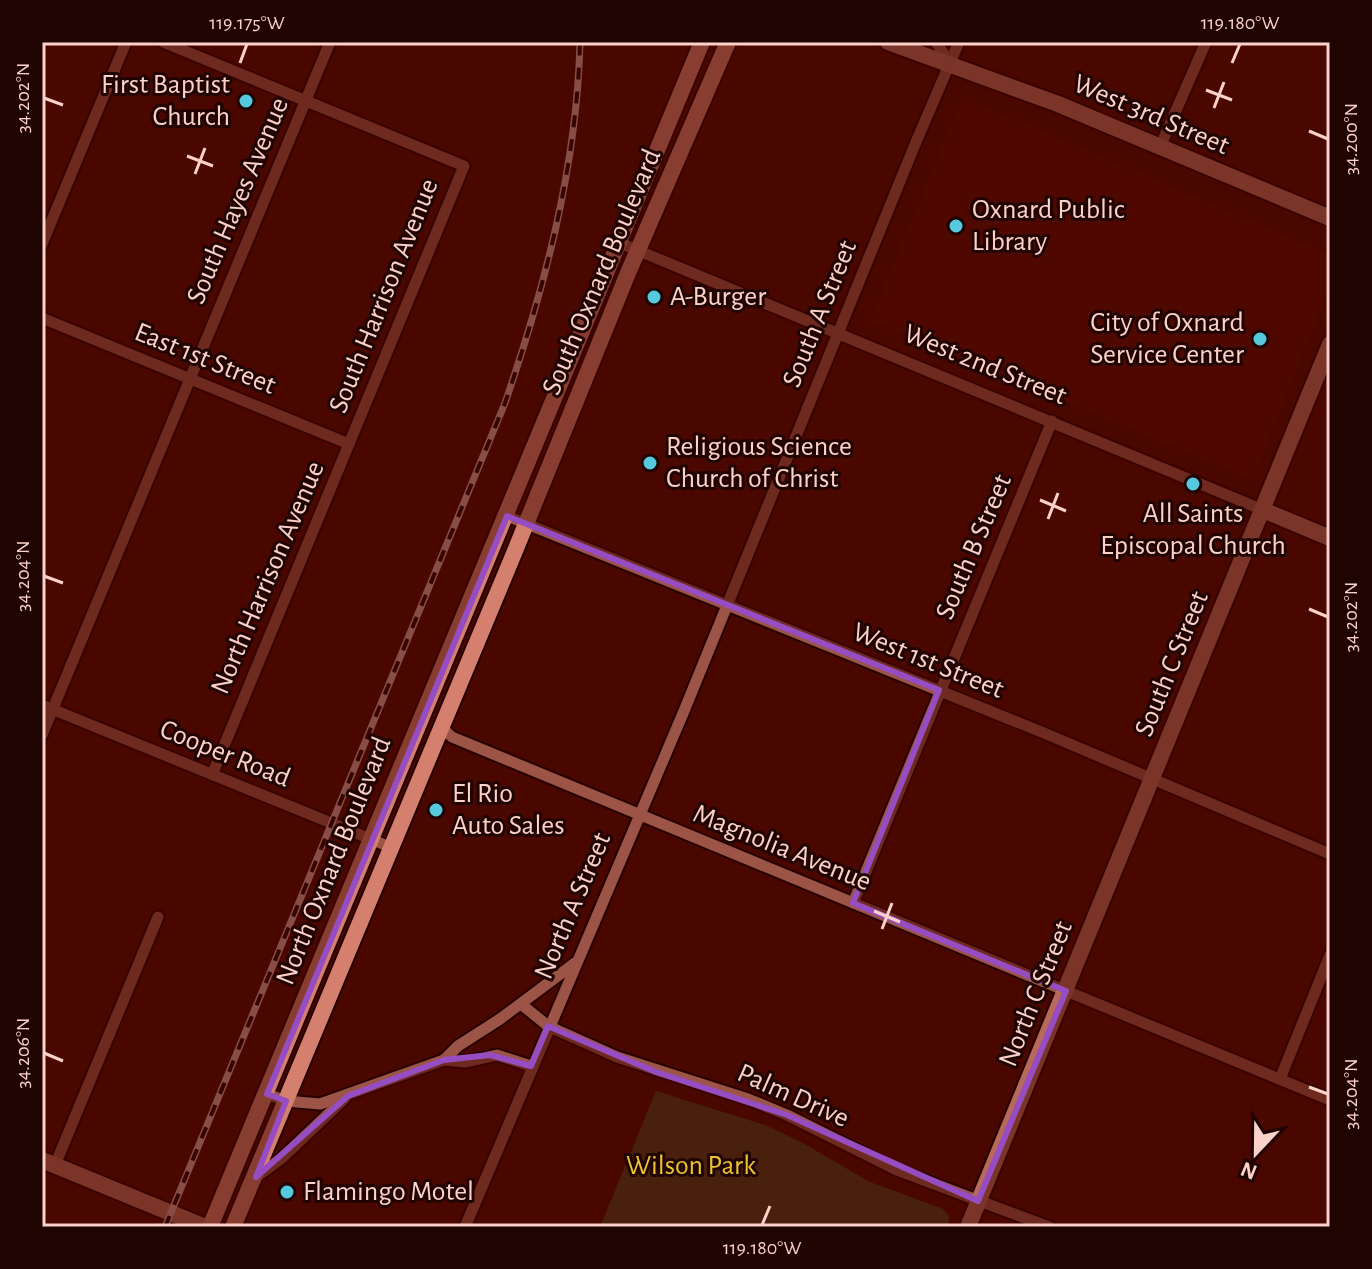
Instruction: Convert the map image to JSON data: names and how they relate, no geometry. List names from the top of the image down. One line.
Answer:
{"streets":{"main road":["South Oxnard Boulevard","North Oxnard Boulevard"],"street":["West 3rd Street","South Hayes Avenue","South Harrison Avenue","South A Street","East 1st Street","West 2nd Street","South B Street","North Harrison Avenue","West 1st Street","South C Street","Cooper Road","Magnolia Avenue","North A Street","North C Street","Palm Drive"]},"crossings":[["West 3rd Street","South A Street"],["South Hayes Avenue","South Harrison Avenue"],["South Hayes Avenue","East 1st Street"],["South Hayes Avenue","Cooper Road"],["South Oxnard Boulevard","West 2nd Street"],["South Oxnard Boulevard","West 1st Street"],["South Oxnard Boulevard","North Oxnard Boulevard"],["South Harrison Avenue","East 1st Street"],["South Harrison Avenue","North Harrison Avenue"],["South A Street","West 2nd Street"],["South A Street","West 1st Street"],["South A Street","North A Street"],["East 1st Street","North Harrison Avenue"],["West 2nd Street","South B Street"],["West 2nd Street","South C Street"],["South B Street","West 1st Street"],["South B Street","Magnolia Avenue"],["North Harrison Avenue","Cooper Road"],["West 1st Street","South C Street"],["West 1st Street","North Oxnard Boulevard"],["West 1st Street","North A Street"],["West 1st Street","North C Street"],["South C Street","North C Street"],["Cooper Road","North Oxnard Boulevard"],["Magnolia Avenue","North Oxnard Boulevard"],["Magnolia Avenue","North A Street"],["Magnolia Avenue","North C Street"],["North A Street","Palm Drive"],["North C Street","Palm Drive"]],"parks":["Wilson Park"],"places":["First Baptist Church","Oxnard Public Library","A-Burger","City of Oxnard Service Center","Religious Science Church of Christ","All Saints Episcopal Church","El Rio Auto Sales","Flamingo Motel"],"north":"bottom","coordinates":["119.175°W","119.180°W","34.202°N","34.200°N","34.204°N","34.206°N"]}
